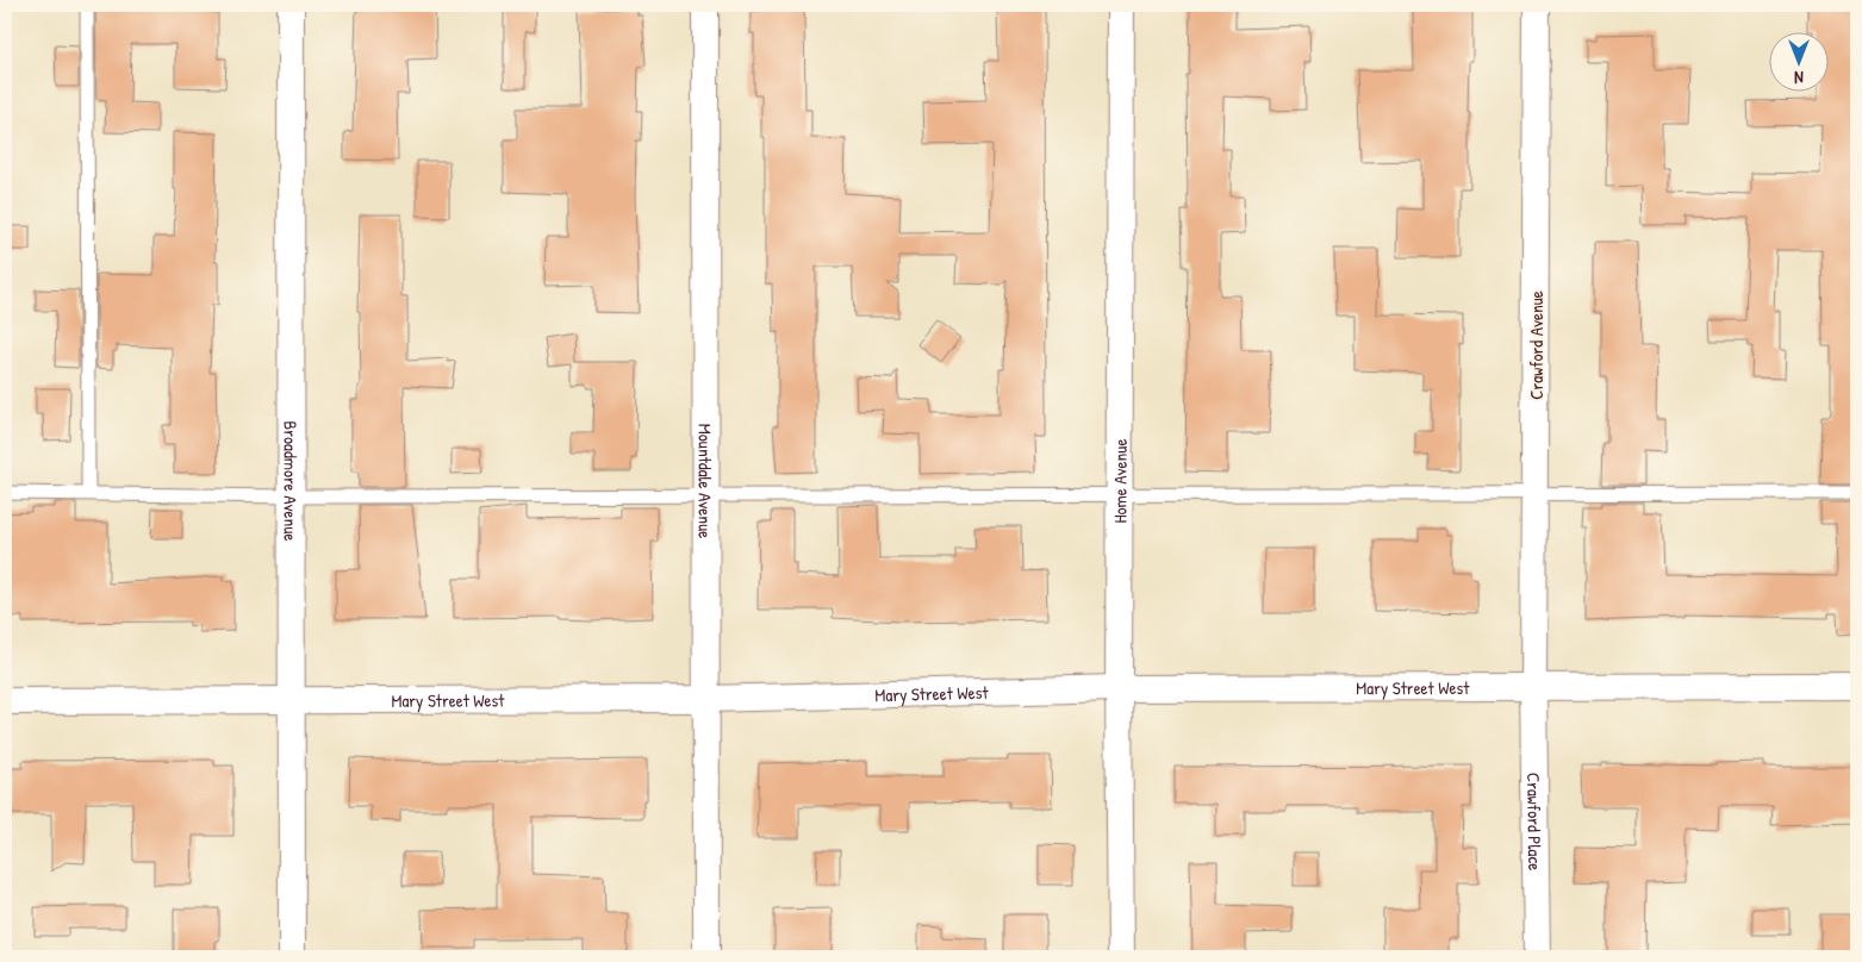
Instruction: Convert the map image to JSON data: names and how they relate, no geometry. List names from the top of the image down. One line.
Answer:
{"streets":{"street":["Crawford Avenue","Broadmore Avenue","Mountdale Avenue","Home Avenue","Mary Street West","Crawford Place"]},"crossings":[["Crawford Avenue","Mary Street West"],["Crawford Avenue","Crawford Place"],["Broadmore Avenue","Mary Street West"],["Mountdale Avenue","Mary Street West"],["Home Avenue","Mary Street West"],["Mary Street West","Crawford Place"]],"north":"bottom"}
